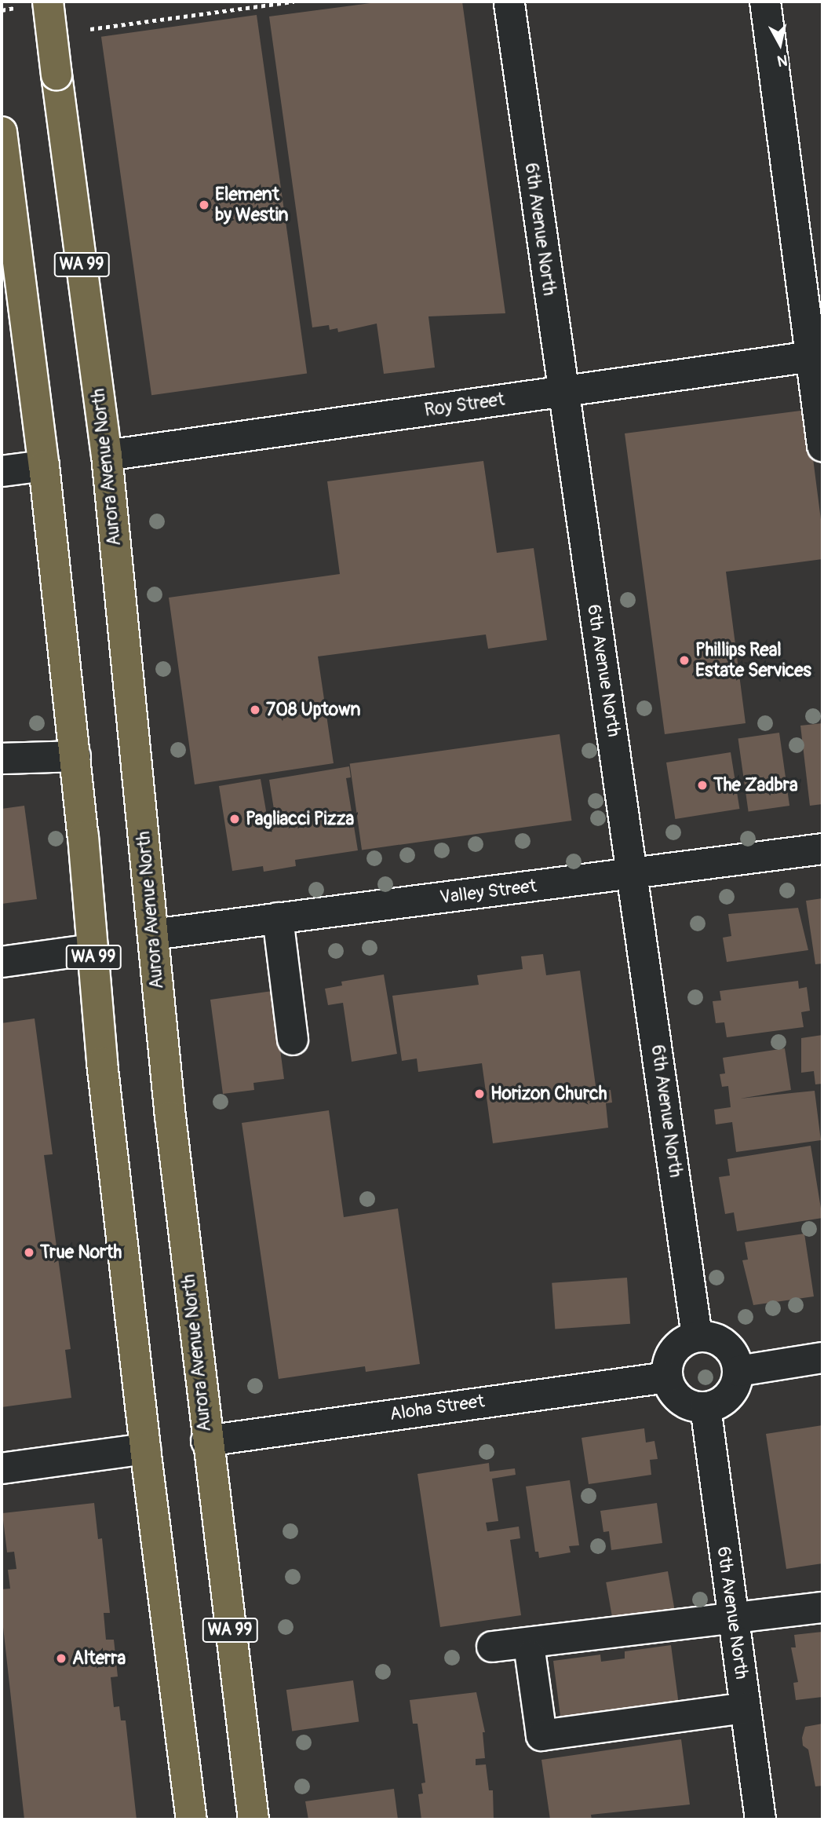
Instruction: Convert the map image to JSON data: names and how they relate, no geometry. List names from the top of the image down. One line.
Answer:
{"streets":{"highway":["WA 99","Aurora Avenue North"],"street":["6th Avenue North","Roy Street","Valley Street","Aloha Street"]},"crossings":[["6th Avenue North","Roy Street"],["6th Avenue North","Valley Street"],["6th Avenue North","Aloha Street"],["Roy Street","Aurora Avenue North"],["Aurora Avenue North","Valley Street"],["Aurora Avenue North","Aloha Street"]],"places":["Element by Westin","Phillips Real Estate Services","708 Uptown","The Zadbra","Pagliacci Pizza","Horizon Church","True North","Alterra"],"north":"bottom"}
